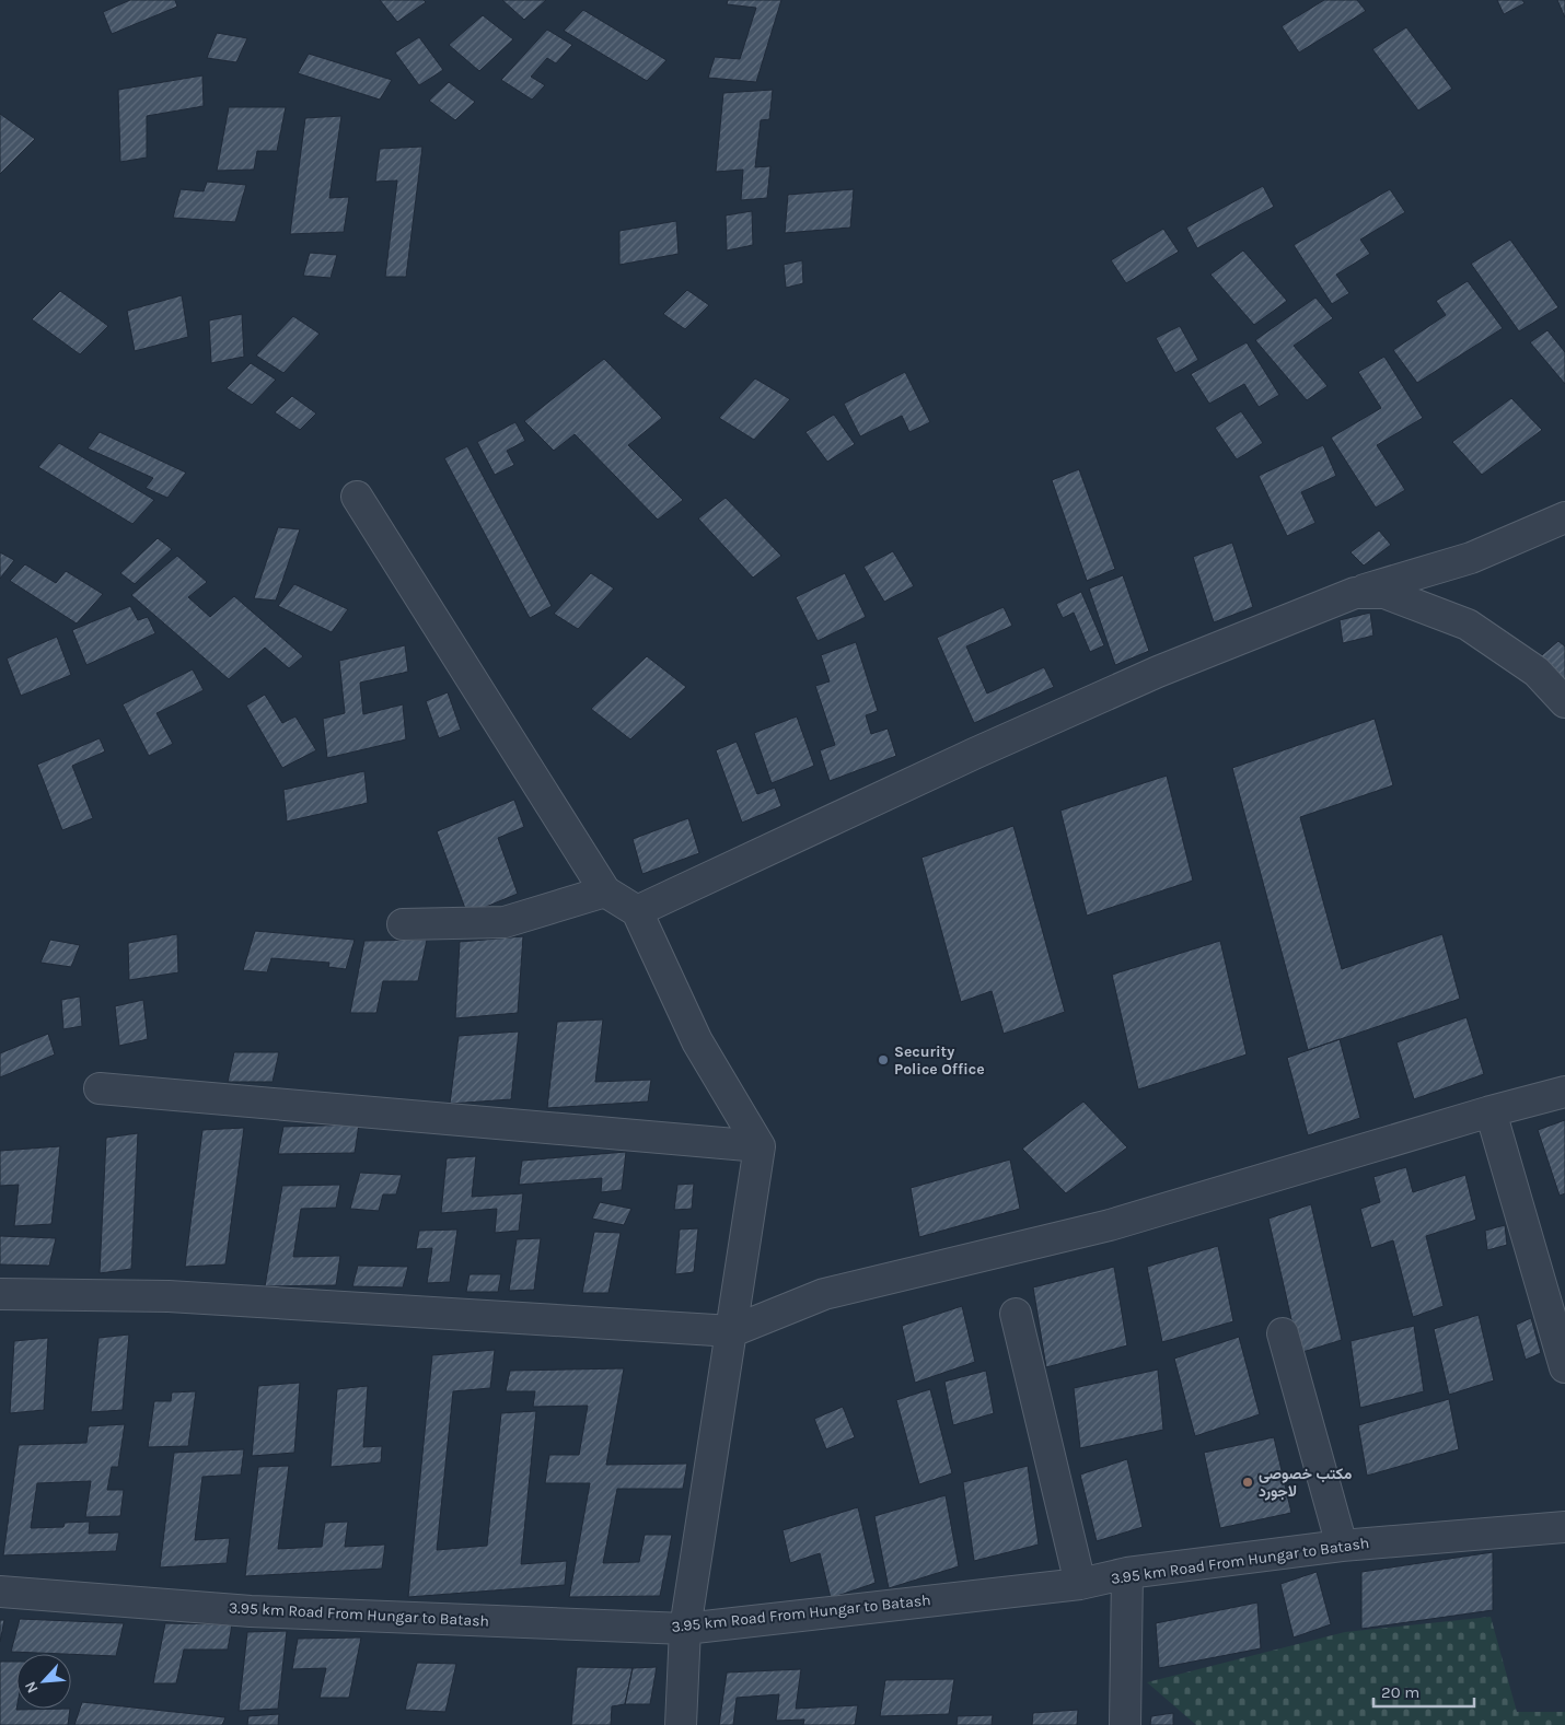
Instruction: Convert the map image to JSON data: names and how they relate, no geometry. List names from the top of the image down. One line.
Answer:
{"streets":{"street":["3.95 km Road From Hungar to Batash"]},"places":["Security Police Office","مکتب خصوصی لاجورد"],"scale_bar":"20 m","north":"bottom left"}
